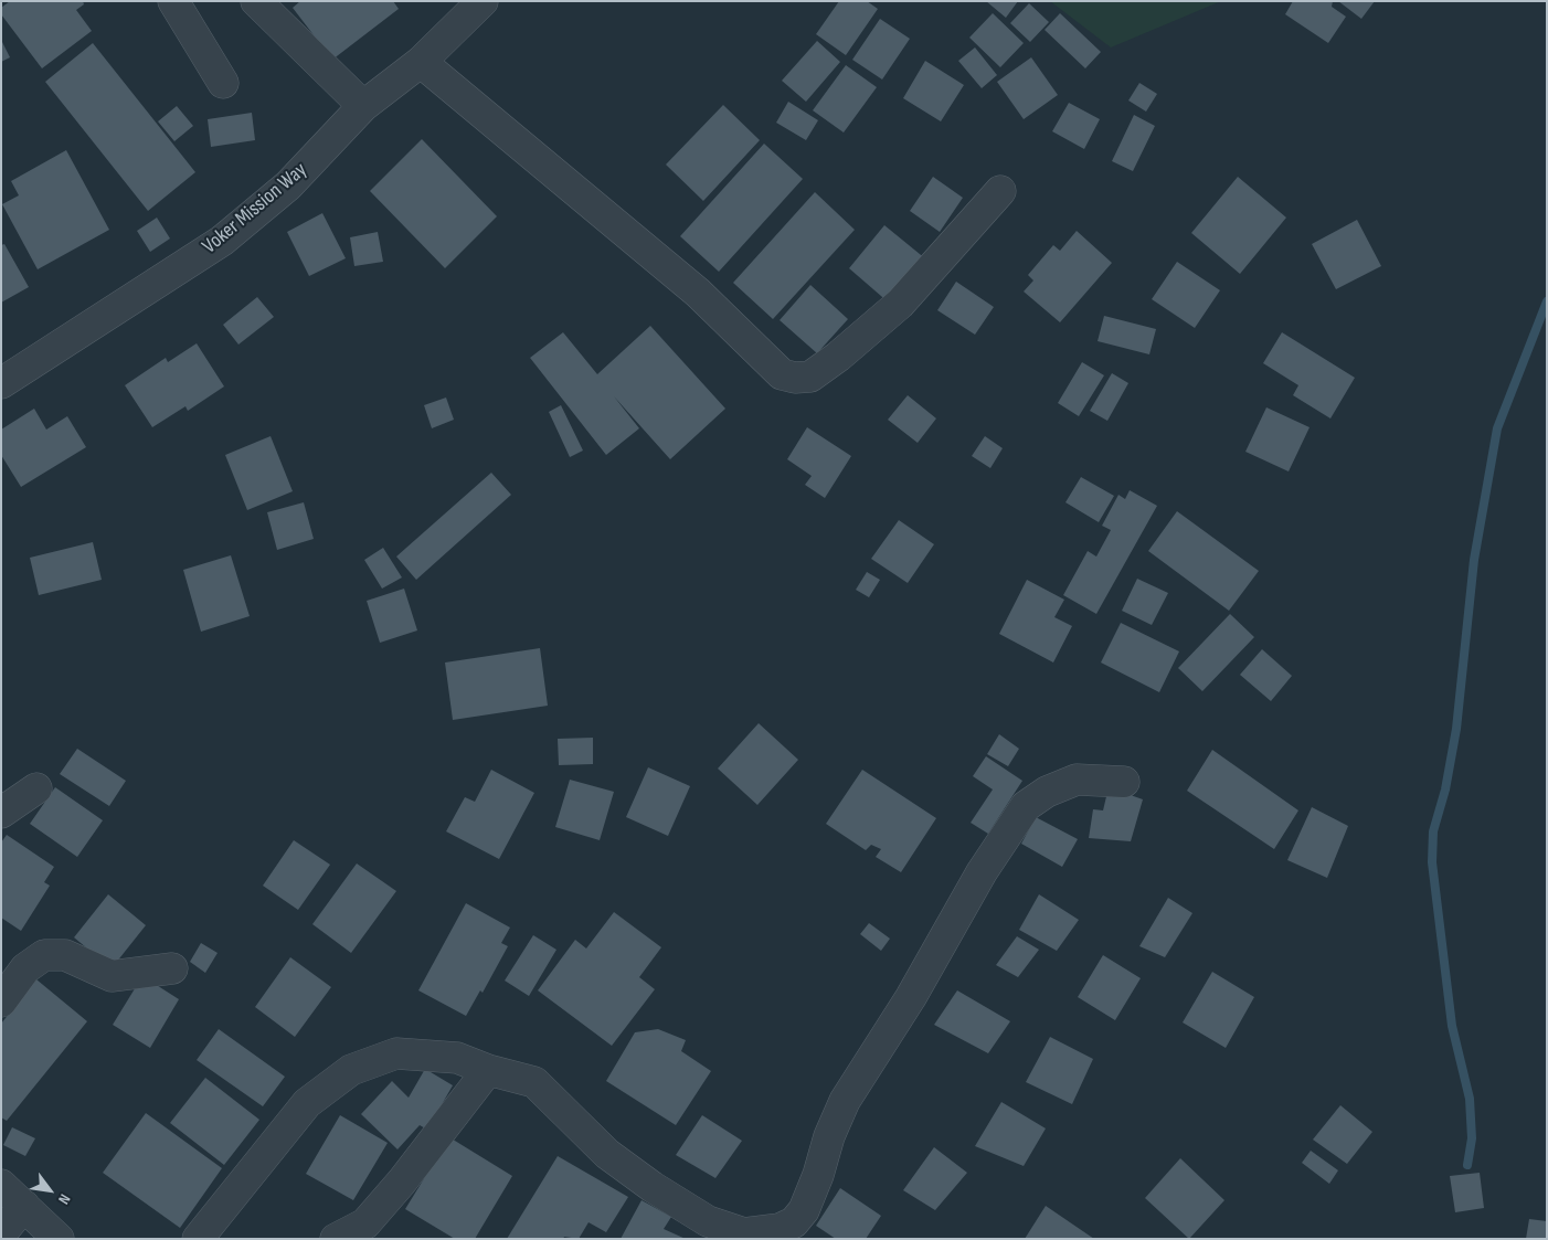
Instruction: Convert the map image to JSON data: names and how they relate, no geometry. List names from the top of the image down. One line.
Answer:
{"streets":{"street":["Voker Mission Way"]},"north":"bottom right"}
